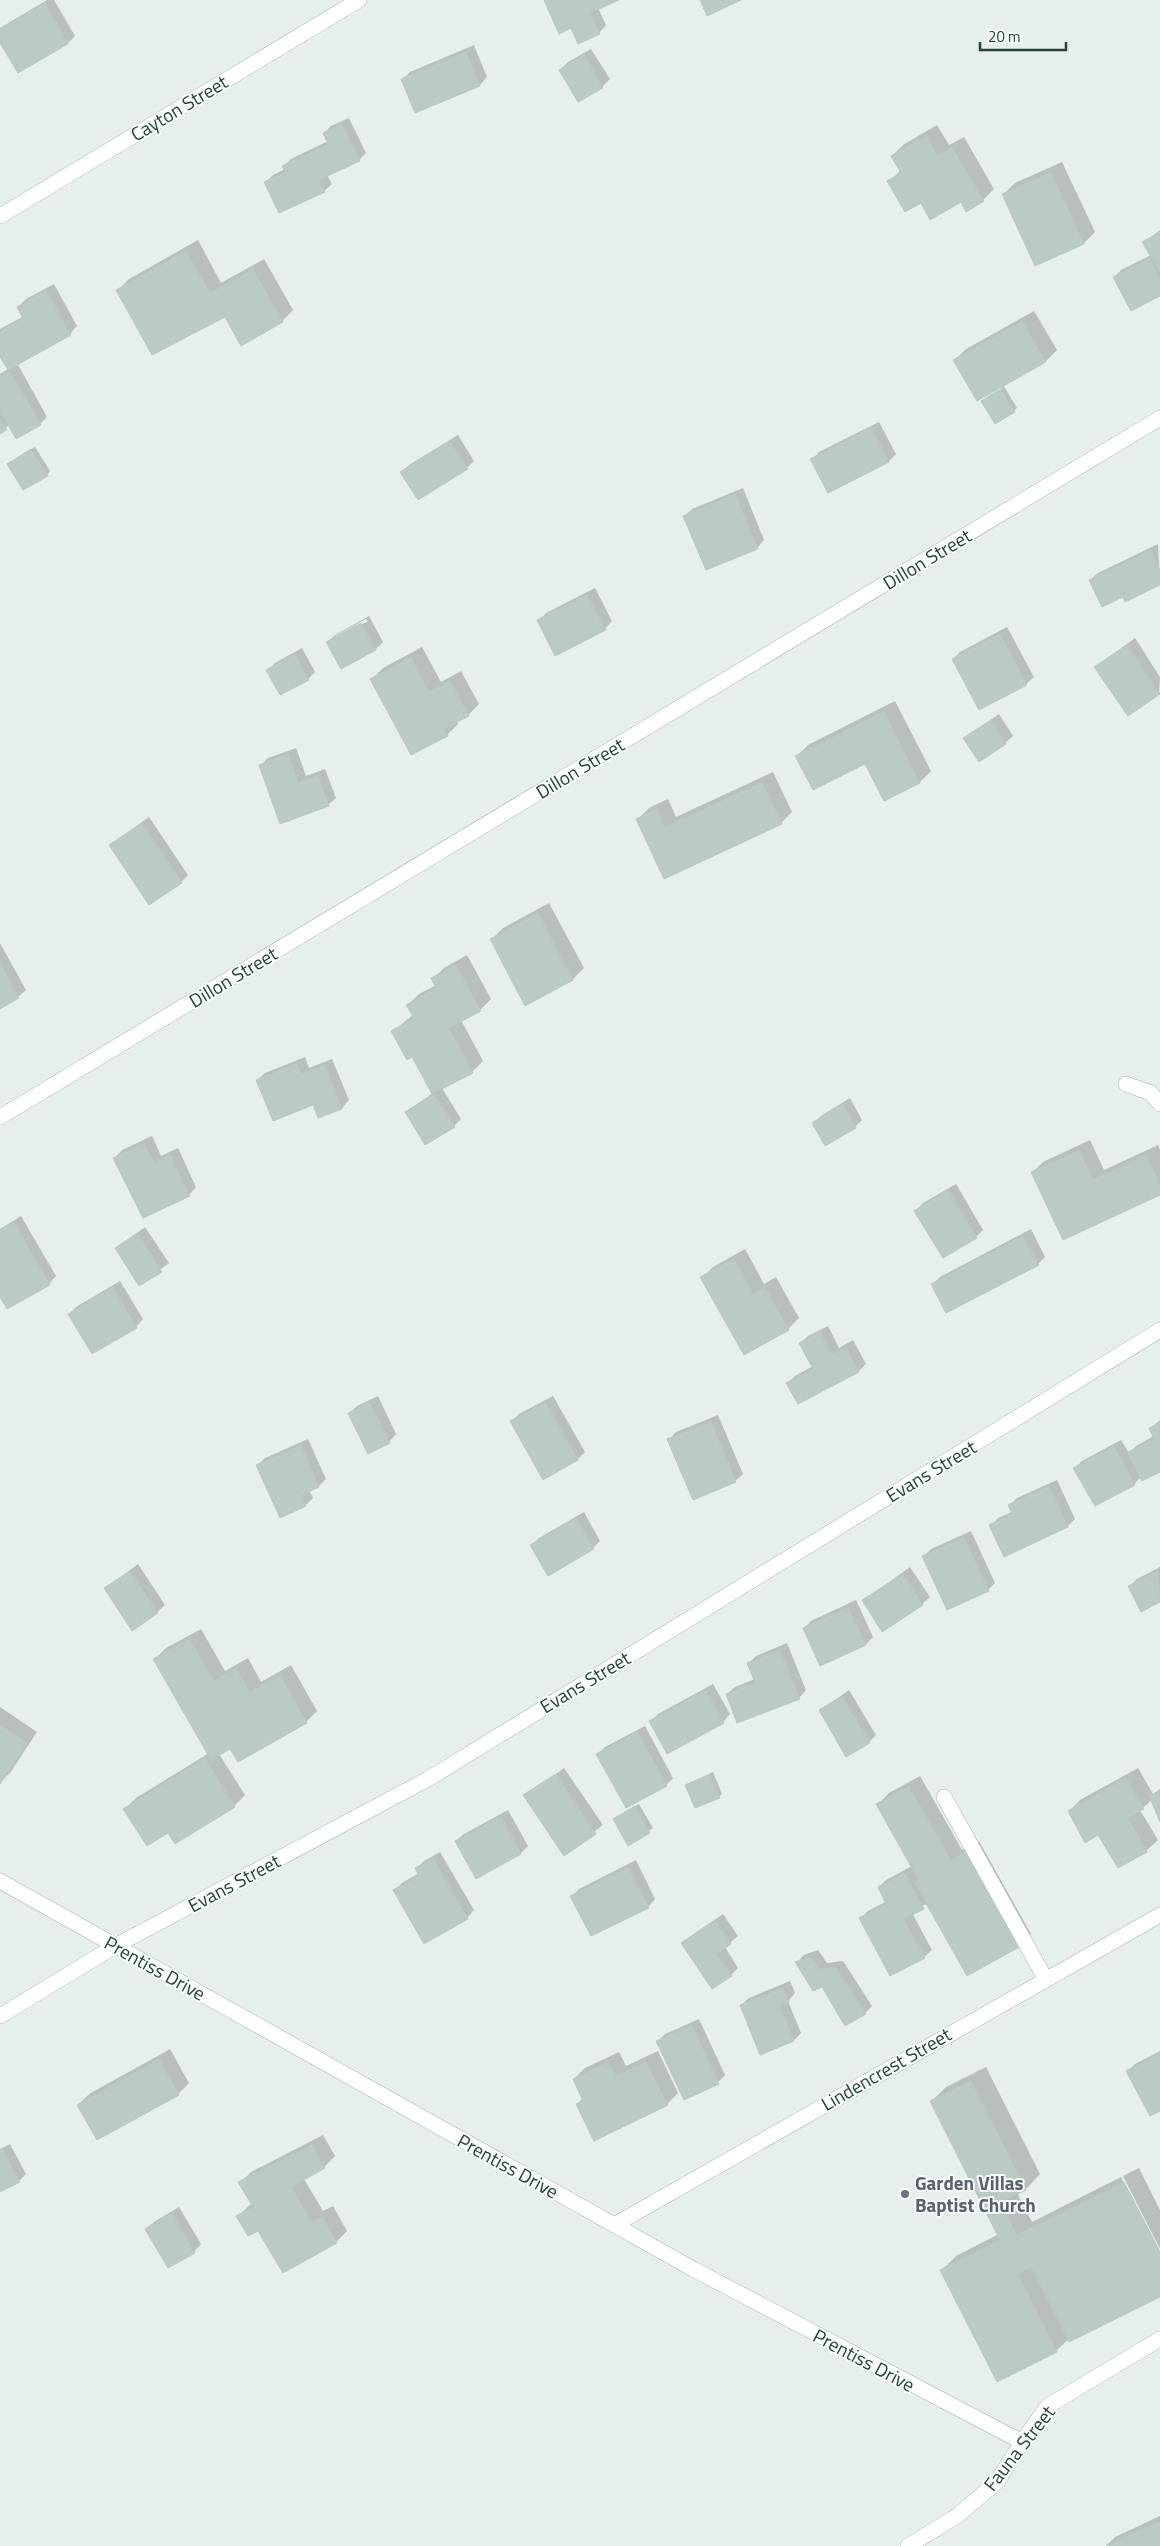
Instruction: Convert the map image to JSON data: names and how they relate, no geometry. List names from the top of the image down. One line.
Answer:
{"streets":{"street":["Cayton Street","Dillon Street","Evans Street","Prentiss Drive","Lindencrest Street","Fauna Street"]},"crossings":[["Evans Street","Prentiss Drive"],["Prentiss Drive","Lindencrest Street"],["Prentiss Drive","Fauna Street"]],"places":["Garden Villas Baptist Church"],"scale_bar":"20 m"}
